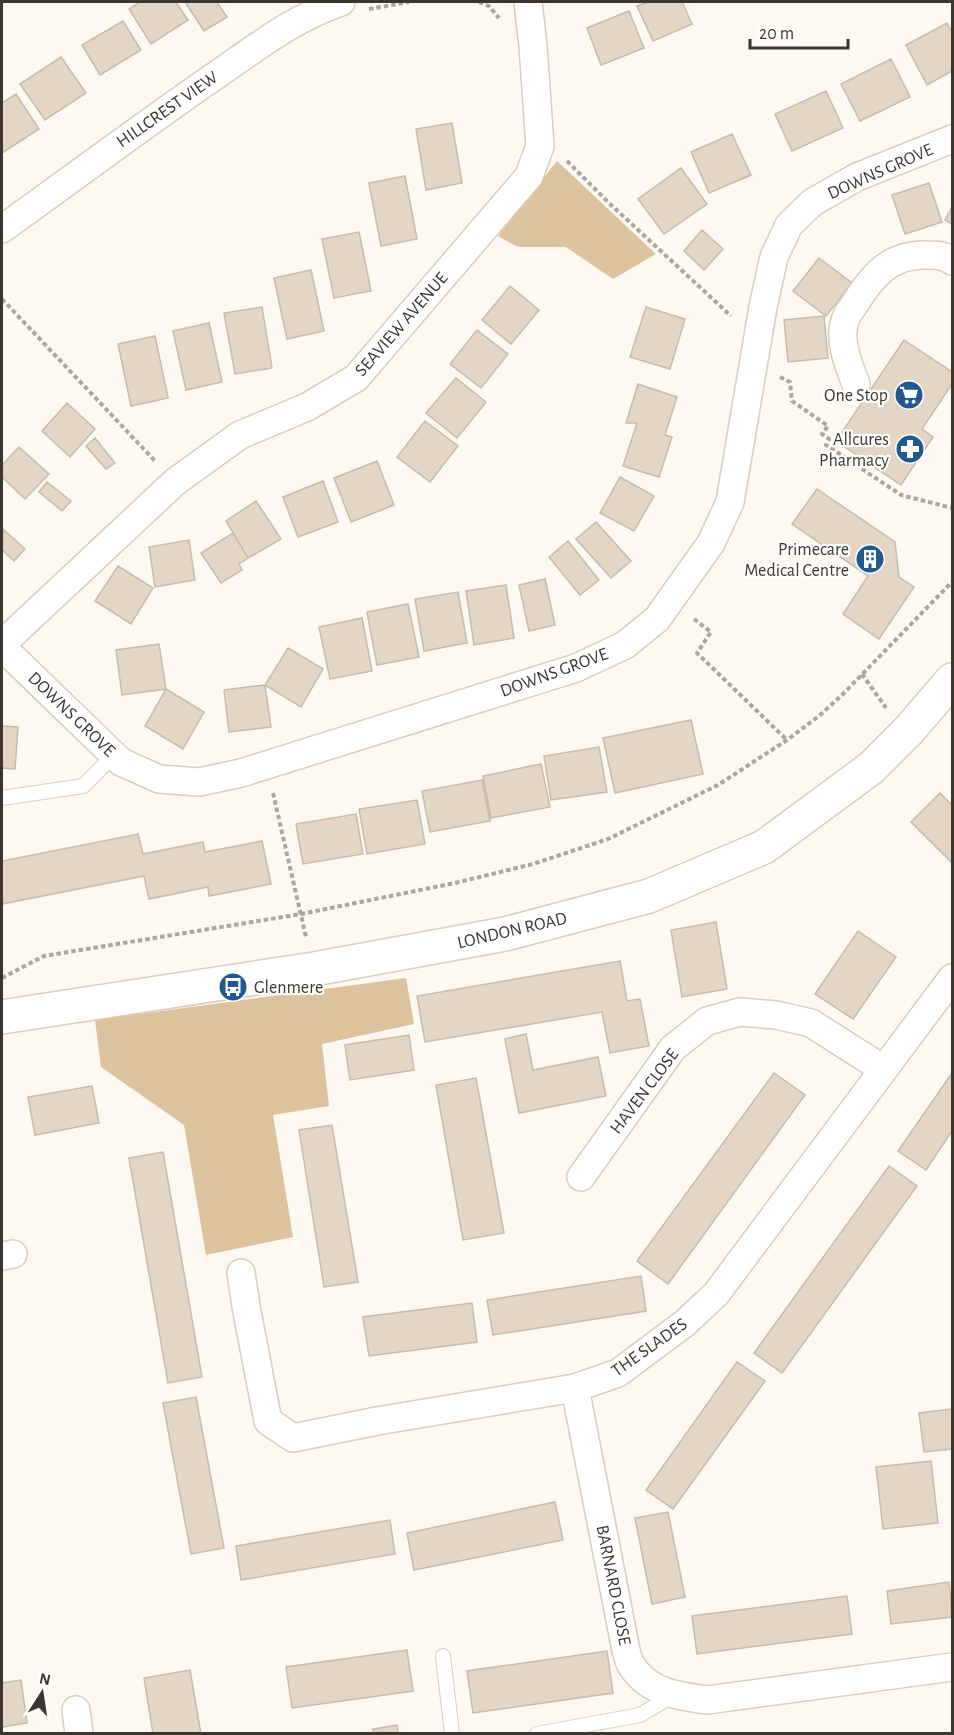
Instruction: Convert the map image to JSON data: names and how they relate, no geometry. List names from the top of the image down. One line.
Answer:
{"streets":{"main road":["LONDON ROAD"],"street":["HILLCREST VIEW","DOWNS GROVE","SEAVIEW AVENUE","HAVEN CLOSE","THE SLADES","BARNARD CLOSE"]},"crossings":[["DOWNS GROVE","SEAVIEW AVENUE"],["HAVEN CLOSE","THE SLADES"],["THE SLADES","BARNARD CLOSE"]],"places":{"supermarket":["One Stop"],"pharmacy":["Allcures Pharmacy"],"building":["Primecare Medical Centre"],"bus stop":["Glenmere"]},"scale_bar":"20 m","north":"top"}
